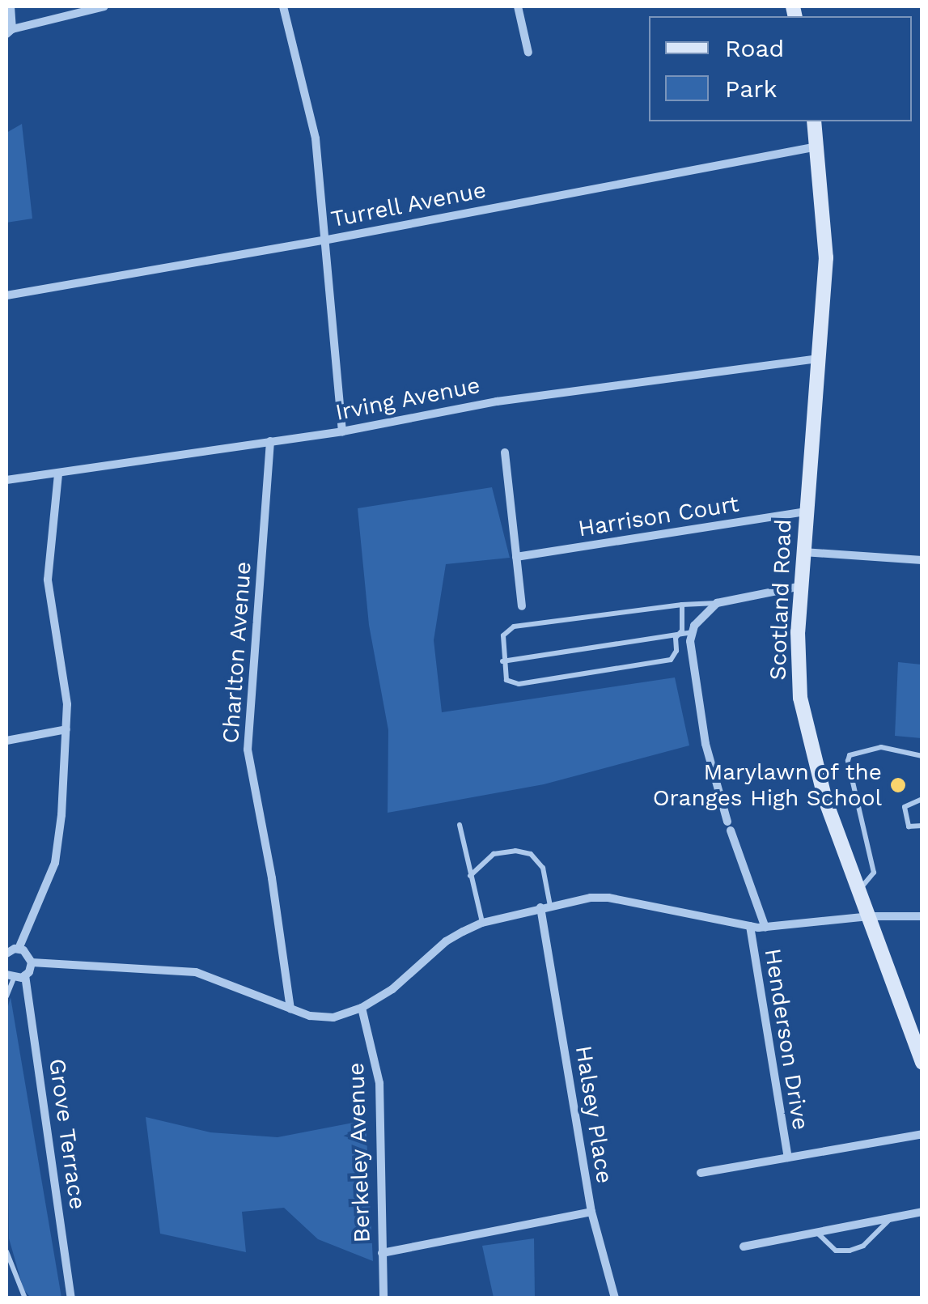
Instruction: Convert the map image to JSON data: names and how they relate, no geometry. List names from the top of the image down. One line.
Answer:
{"streets":{"main road":["Scotland Road"],"street":["Turrell Avenue","Irving Avenue","Harrison Court","Charlton Avenue","Henderson Drive","Halsey Place","Grove Terrace","Berkeley Avenue"]},"crossings":[["Turrell Avenue","Scotland Road"],["Irving Avenue","Scotland Road"],["Irving Avenue","Charlton Avenue"],["Harrison Court","Scotland Road"],["Halsey Place","Berkeley Avenue"]],"places":["Marylawn of the Oranges High School"],"legend":["Road","Park"]}
